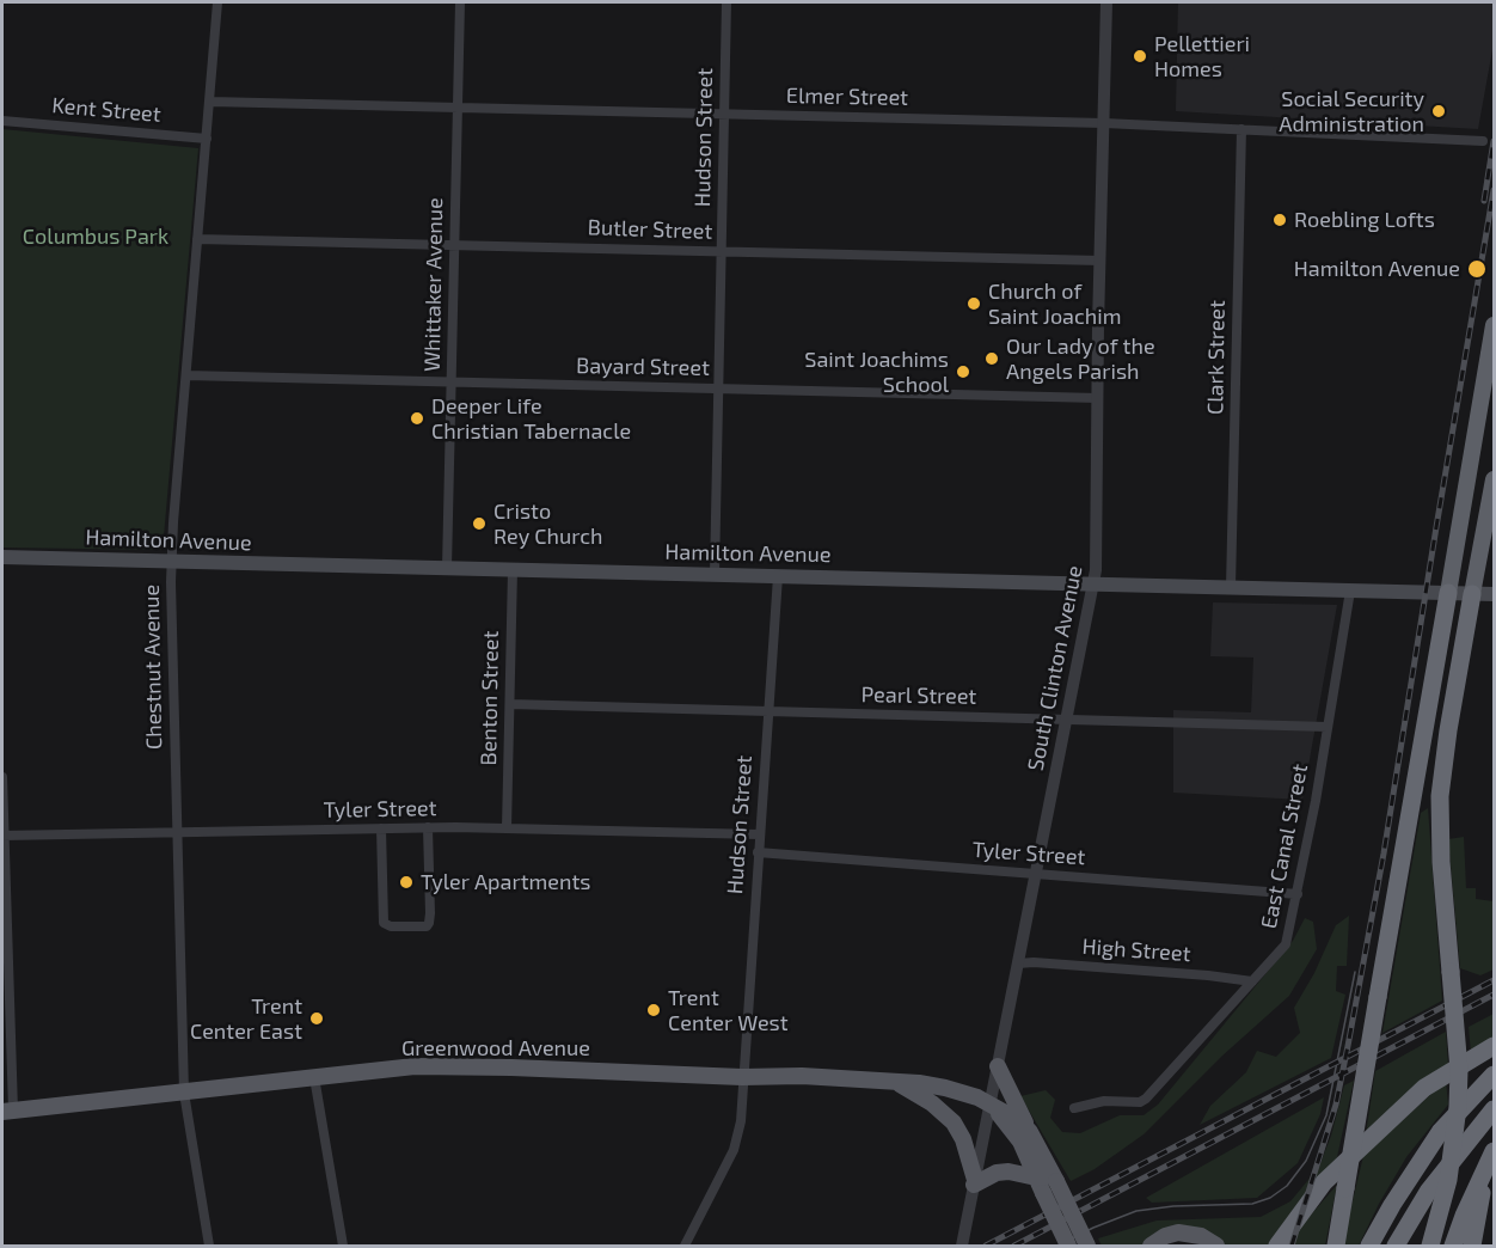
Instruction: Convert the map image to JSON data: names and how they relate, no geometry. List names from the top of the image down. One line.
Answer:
{"streets":{"main road":["Hamilton Avenue","Greenwood Avenue"],"street":["Elmer Street","Kent Street","Hudson Street","Butler Street","Whittaker Avenue","Clark Street","Bayard Street","Chestnut Avenue","South Clinton Avenue","Pearl Street","Benton Street","Tyler Street","East Canal Street","High Street"]},"crossings":[["Elmer Street","Hudson Street"],["Elmer Street","Whittaker Avenue"],["Elmer Street","Clark Street"],["Elmer Street","Chestnut Avenue"],["Elmer Street","South Clinton Avenue"],["Kent Street","Chestnut Avenue"],["Hudson Street","Butler Street"],["Hudson Street","Bayard Street"],["Hudson Street","Hamilton Avenue"],["Hudson Street","Pearl Street"],["Hudson Street","Tyler Street"],["Hudson Street","Greenwood Avenue"],["Butler Street","Whittaker Avenue"],["Butler Street","Chestnut Avenue"],["Butler Street","South Clinton Avenue"],["Whittaker Avenue","Bayard Street"],["Whittaker Avenue","Hamilton Avenue"],["Clark Street","Hamilton Avenue"],["Bayard Street","Chestnut Avenue"],["Bayard Street","South Clinton Avenue"],["Hamilton Avenue","Chestnut Avenue"],["Hamilton Avenue","South Clinton Avenue"],["Hamilton Avenue","Benton Street"],["Hamilton Avenue","East Canal Street"],["Chestnut Avenue","Tyler Street"],["Chestnut Avenue","Greenwood Avenue"],["South Clinton Avenue","Pearl Street"],["South Clinton Avenue","Tyler Street"],["South Clinton Avenue","High Street"],["South Clinton Avenue","Greenwood Avenue"],["Pearl Street","Benton Street"],["Pearl Street","East Canal Street"],["Benton Street","Tyler Street"],["Tyler Street","East Canal Street"],["East Canal Street","High Street"]],"parks":["Columbus Park"],"places":["Pellettieri Homes","Social Security Administration","Roebling Lofts","Hamilton Avenue","Church of Saint Joachim","Our Lady of the Angels Parish","Saint Joachims School","Deeper Life Christian Tabernacle","Cristo Rey Church","Tyler Apartments","Trent Center West","Trent Center East"]}
